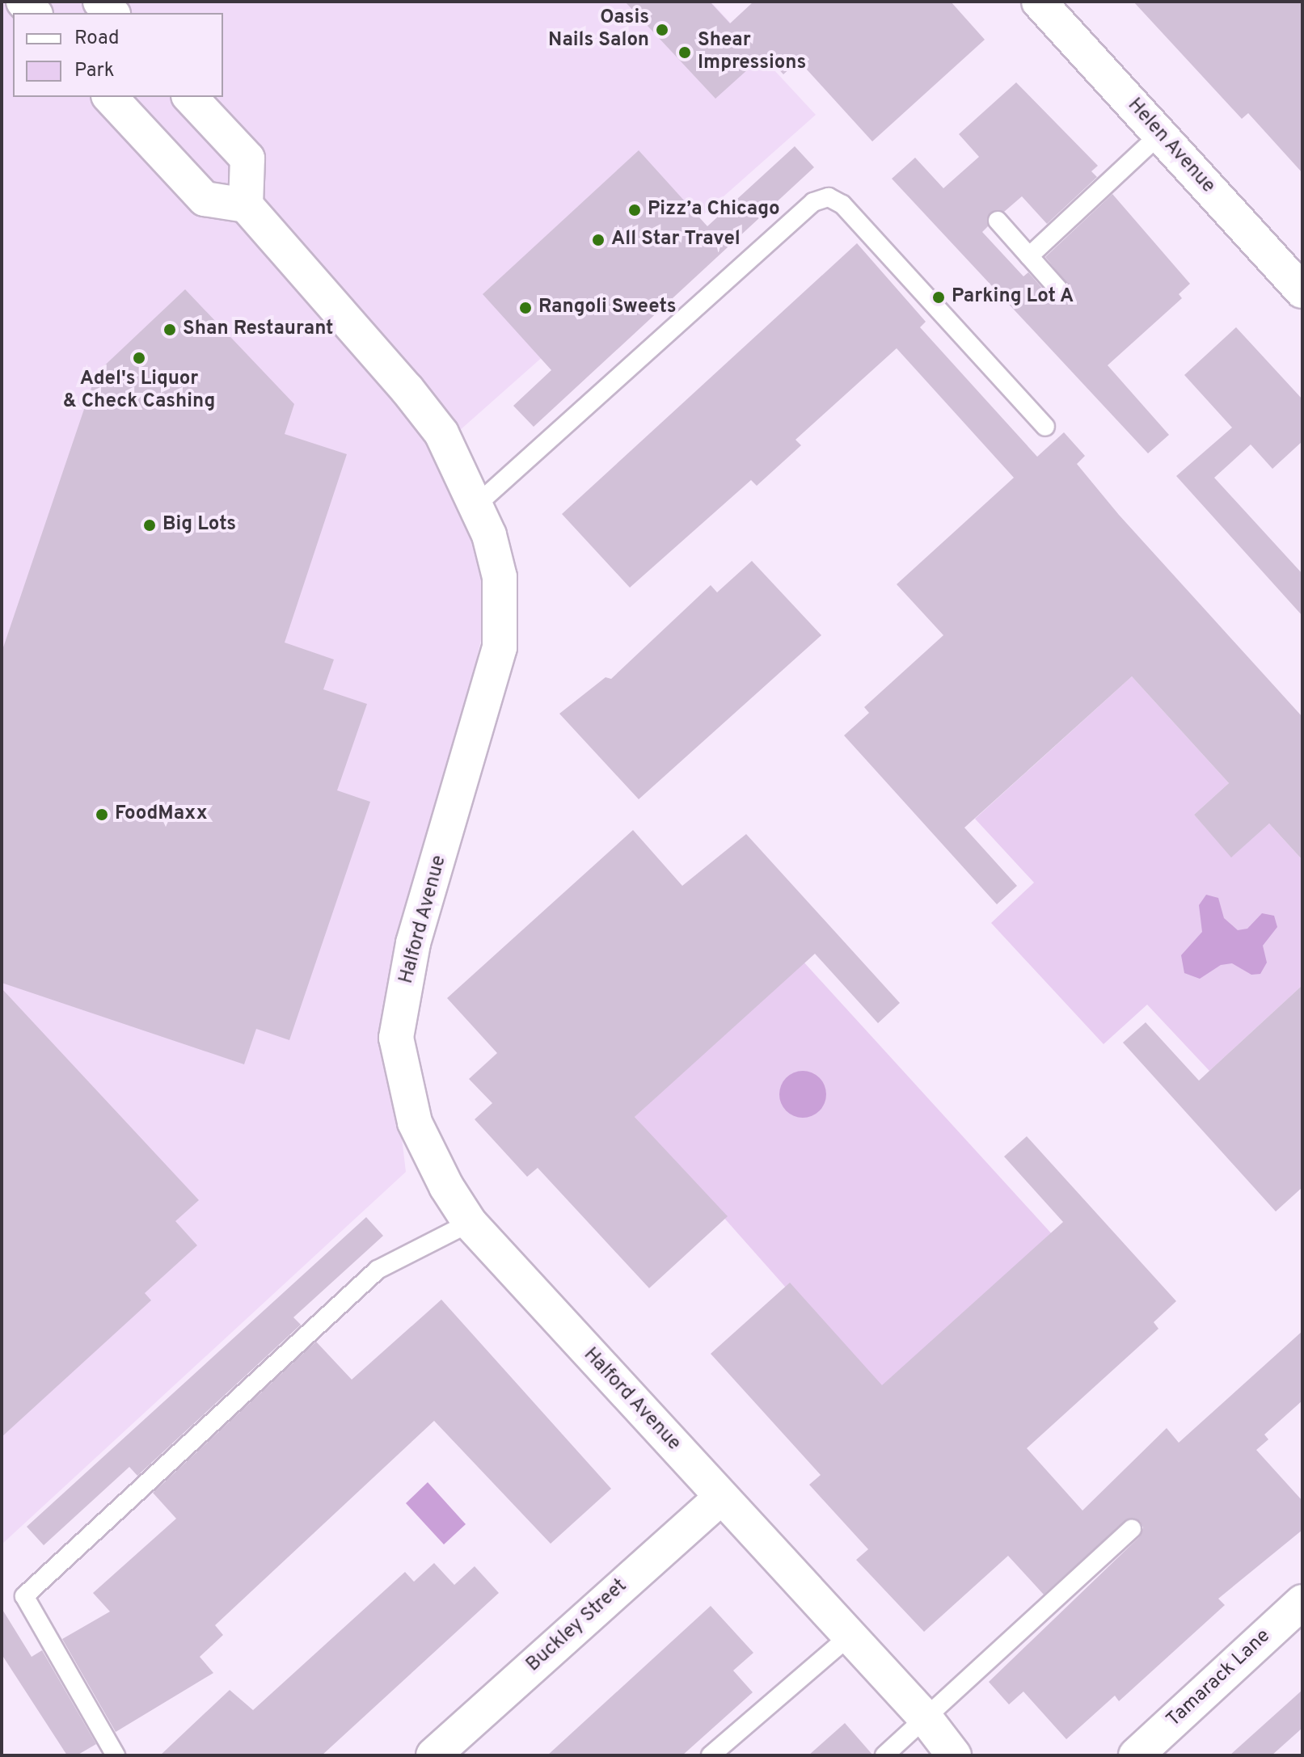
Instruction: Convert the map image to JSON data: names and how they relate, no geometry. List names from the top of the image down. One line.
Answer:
{"streets":{"street":["Helen Avenue","Halford Avenue","Buckley Street","Tamarack Lane"]},"crossings":[["Halford Avenue","Buckley Street"]],"places":["Oasis Nails Salon","Shear Impressions","Pizz’a Chicago","All Star Travel","Parking Lot A","Rangoli Sweets","Shan Restaurant","Adel's Liquor & Check Cashing","Big Lots","FoodMaxx"],"legend":["Road","Park"]}
